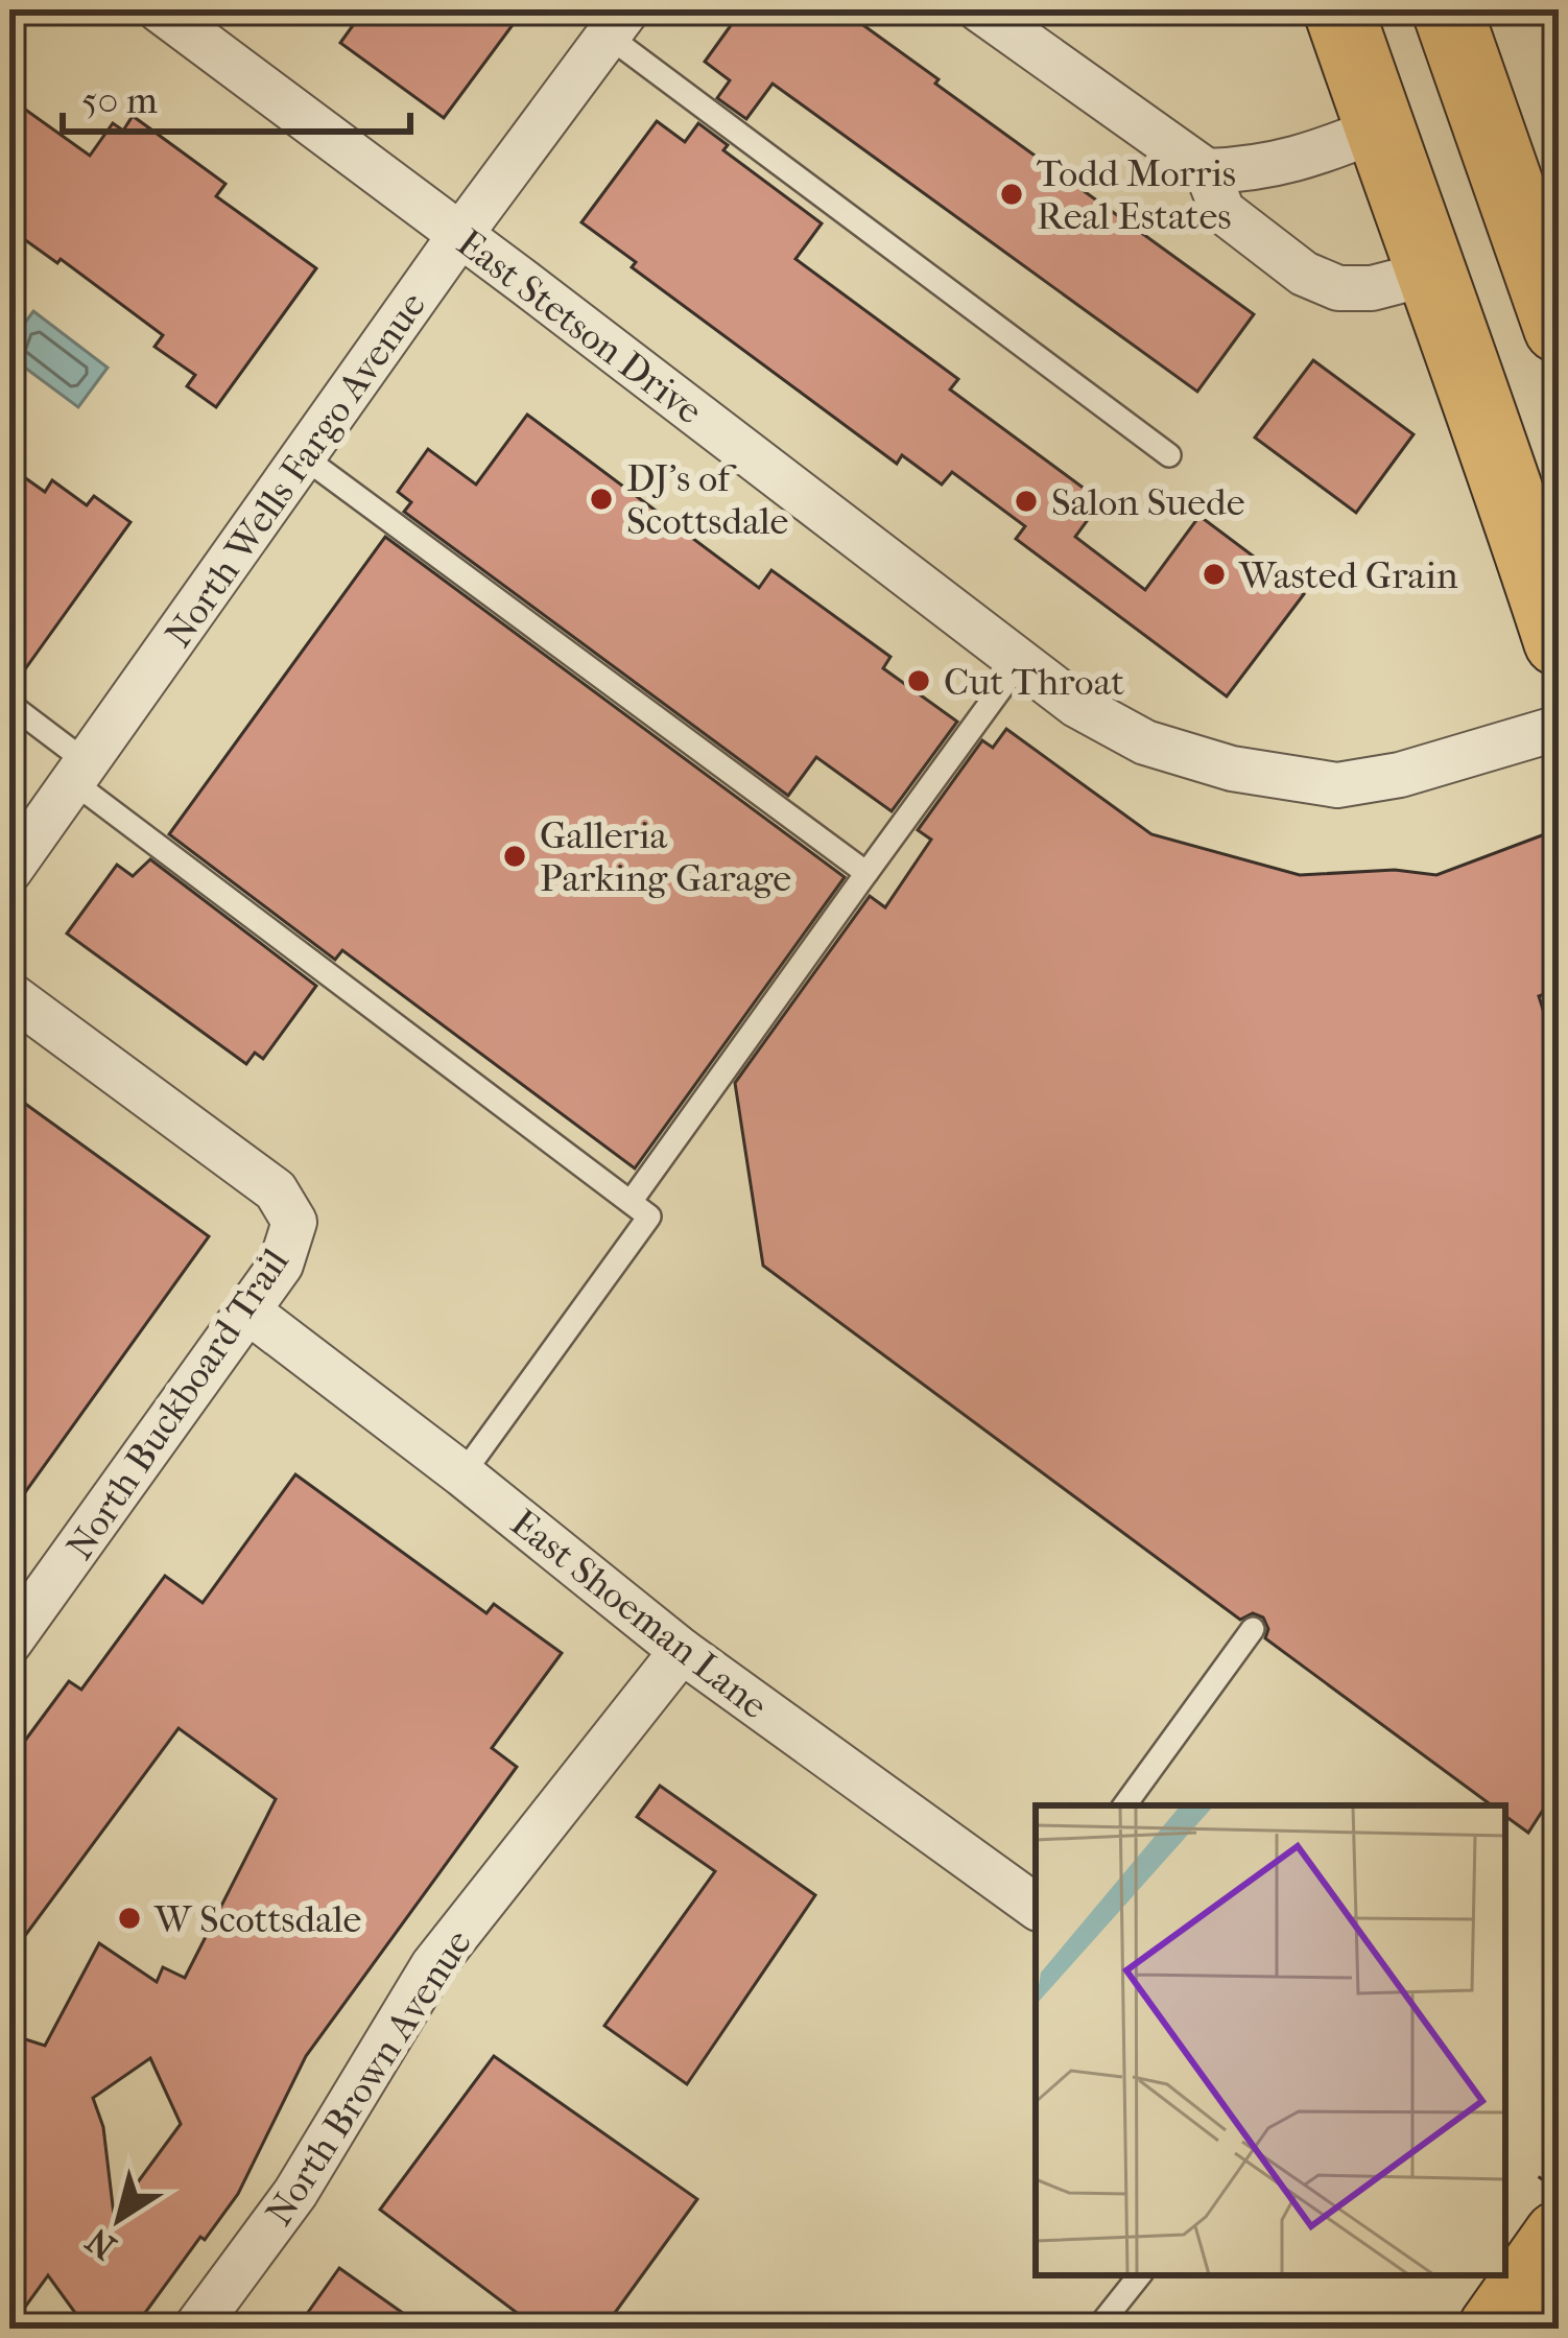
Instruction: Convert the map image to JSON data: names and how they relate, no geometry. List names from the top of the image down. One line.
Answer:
{"streets":{"street":["East Stetson Drive","North Wells Fargo Avenue","North Buckboard Trail","East Shoeman Lane","North Brown Avenue"]},"crossings":[["East Stetson Drive","North Wells Fargo Avenue"],["North Buckboard Trail","East Shoeman Lane"],["East Shoeman Lane","North Brown Avenue"]],"places":["Todd Morris Real Estates","DJ's of Scottsdale","Salon Suede","Wasted Grain","Cut Throat","Galleria Parking Garage","W Scottsdale"],"scale_bar":"50 m","north":"bottom left"}
